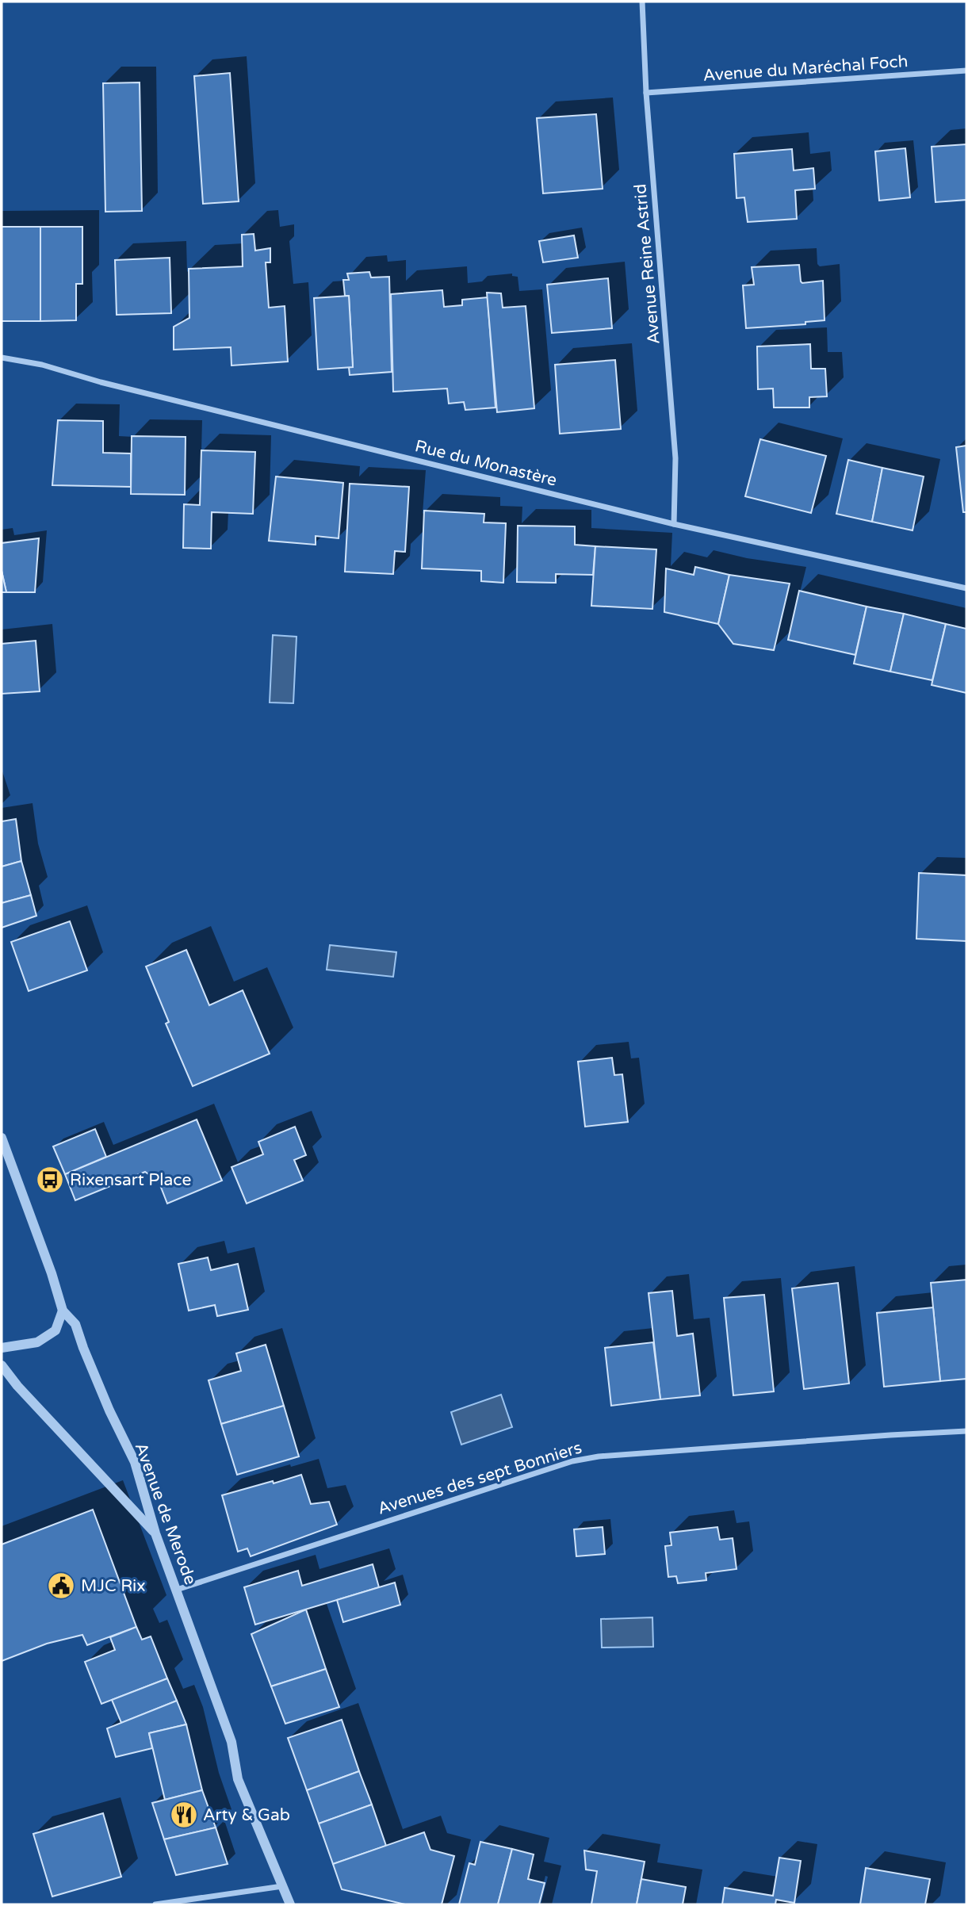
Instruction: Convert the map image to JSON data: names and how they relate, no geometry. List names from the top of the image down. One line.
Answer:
{"streets":{"street":["Avenue du Maréchal Foch","Avenue Reine Astrid","Rue du Monastère","Avenues des sept Bonniers","Avenue de Merode"]},"crossings":[["Avenue du Maréchal Foch","Avenue Reine Astrid"],["Avenue Reine Astrid","Rue du Monastère"],["Avenues des sept Bonniers","Avenue de Merode"]],"places":{"bus stop":["Rixensart Place"],"public building":["MJC Rix"],"restaurant":["Arty & Gab"]}}
